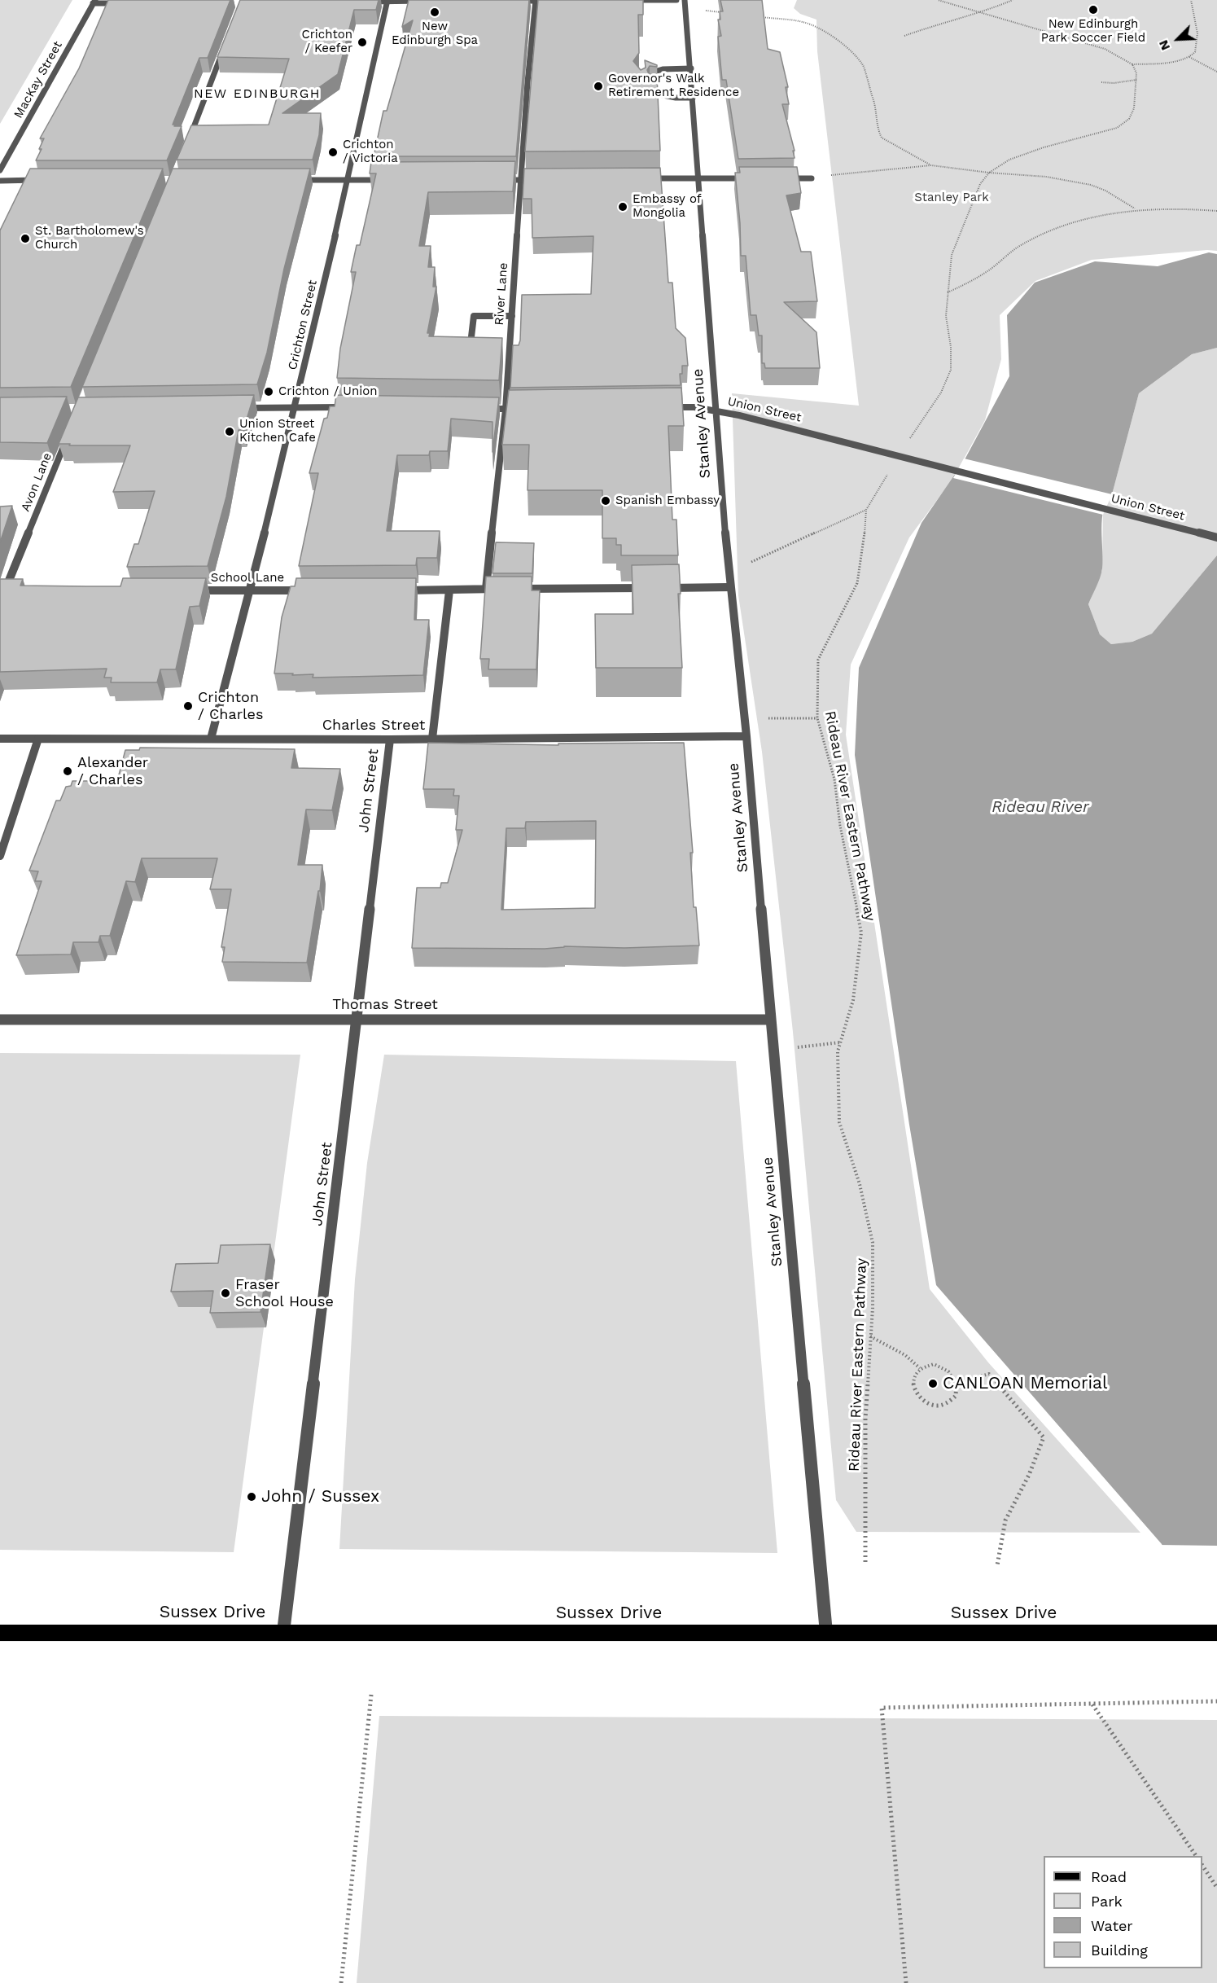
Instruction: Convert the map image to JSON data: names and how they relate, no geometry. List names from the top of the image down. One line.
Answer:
{"streets":{"main road":["Sussex Drive"],"street":["MacKay Street","River Lane","Crichton Street","Union Street","Stanley Avenue","Avon Lane","School Lane","Charles Street","John Street","Thomas Street"],"path":["Rideau River Eastern Pathway"]},"crossings":[["Crichton Street","School Lane"],["Crichton Street","Charles Street"],["Union Street","Stanley Avenue"],["Union Street","Rideau River Eastern Pathway"],["Stanley Avenue","Charles Street"],["Stanley Avenue","Thomas Street"],["Stanley Avenue","Sussex Drive"],["Charles Street","John Street"],["John Street","Thomas Street"],["John Street","Sussex Drive"]],"districts":["NEW EDINBURGH"],"water":["Rideau River"],"parks":["Stanley Park"],"places":["New Edinburgh Park Soccer Field","New Edinburgh Spa","Crichton / Keefer","Governor's Walk Retirement Residence","Crichton / Victoria","Embassy of Mongolia","St. Bartholomew's Church","Crichton / Union","Union Street Kitchen Cafe","Spanish Embassy","Crichton / Charles","Alexander / Charles","Fraser School House","CANLOAN Memorial","John / Sussex"],"legend":["Road","Park","Water","Building"],"north":"bottom left"}
